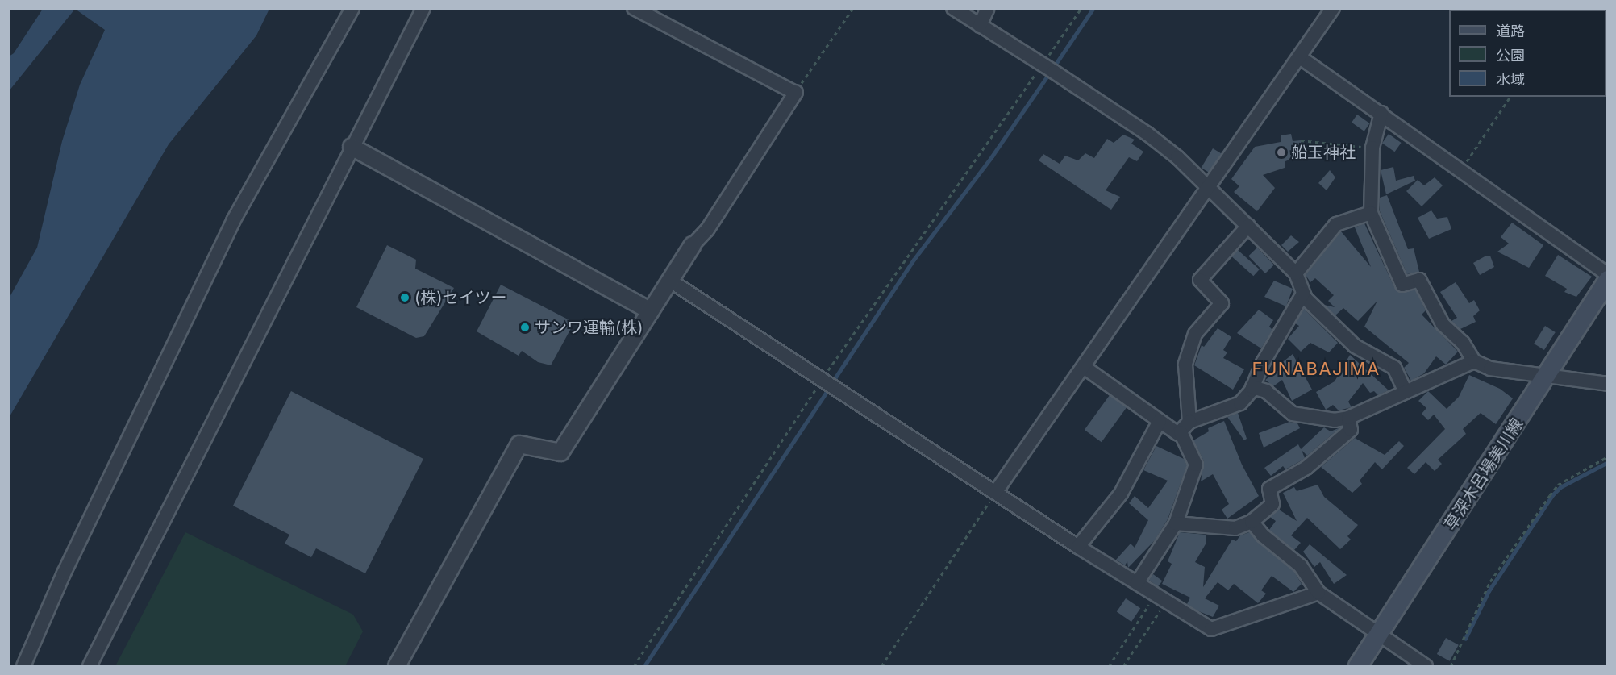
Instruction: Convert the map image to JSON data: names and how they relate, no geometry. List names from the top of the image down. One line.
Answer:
{"streets":{"main road":["草深木呂場美川線"]},"districts":["FUNABAJIMA"],"places":["船玉神社","(株)セイツー","サンワ運輸(株)"],"legend":["道路","公園","水域"]}
